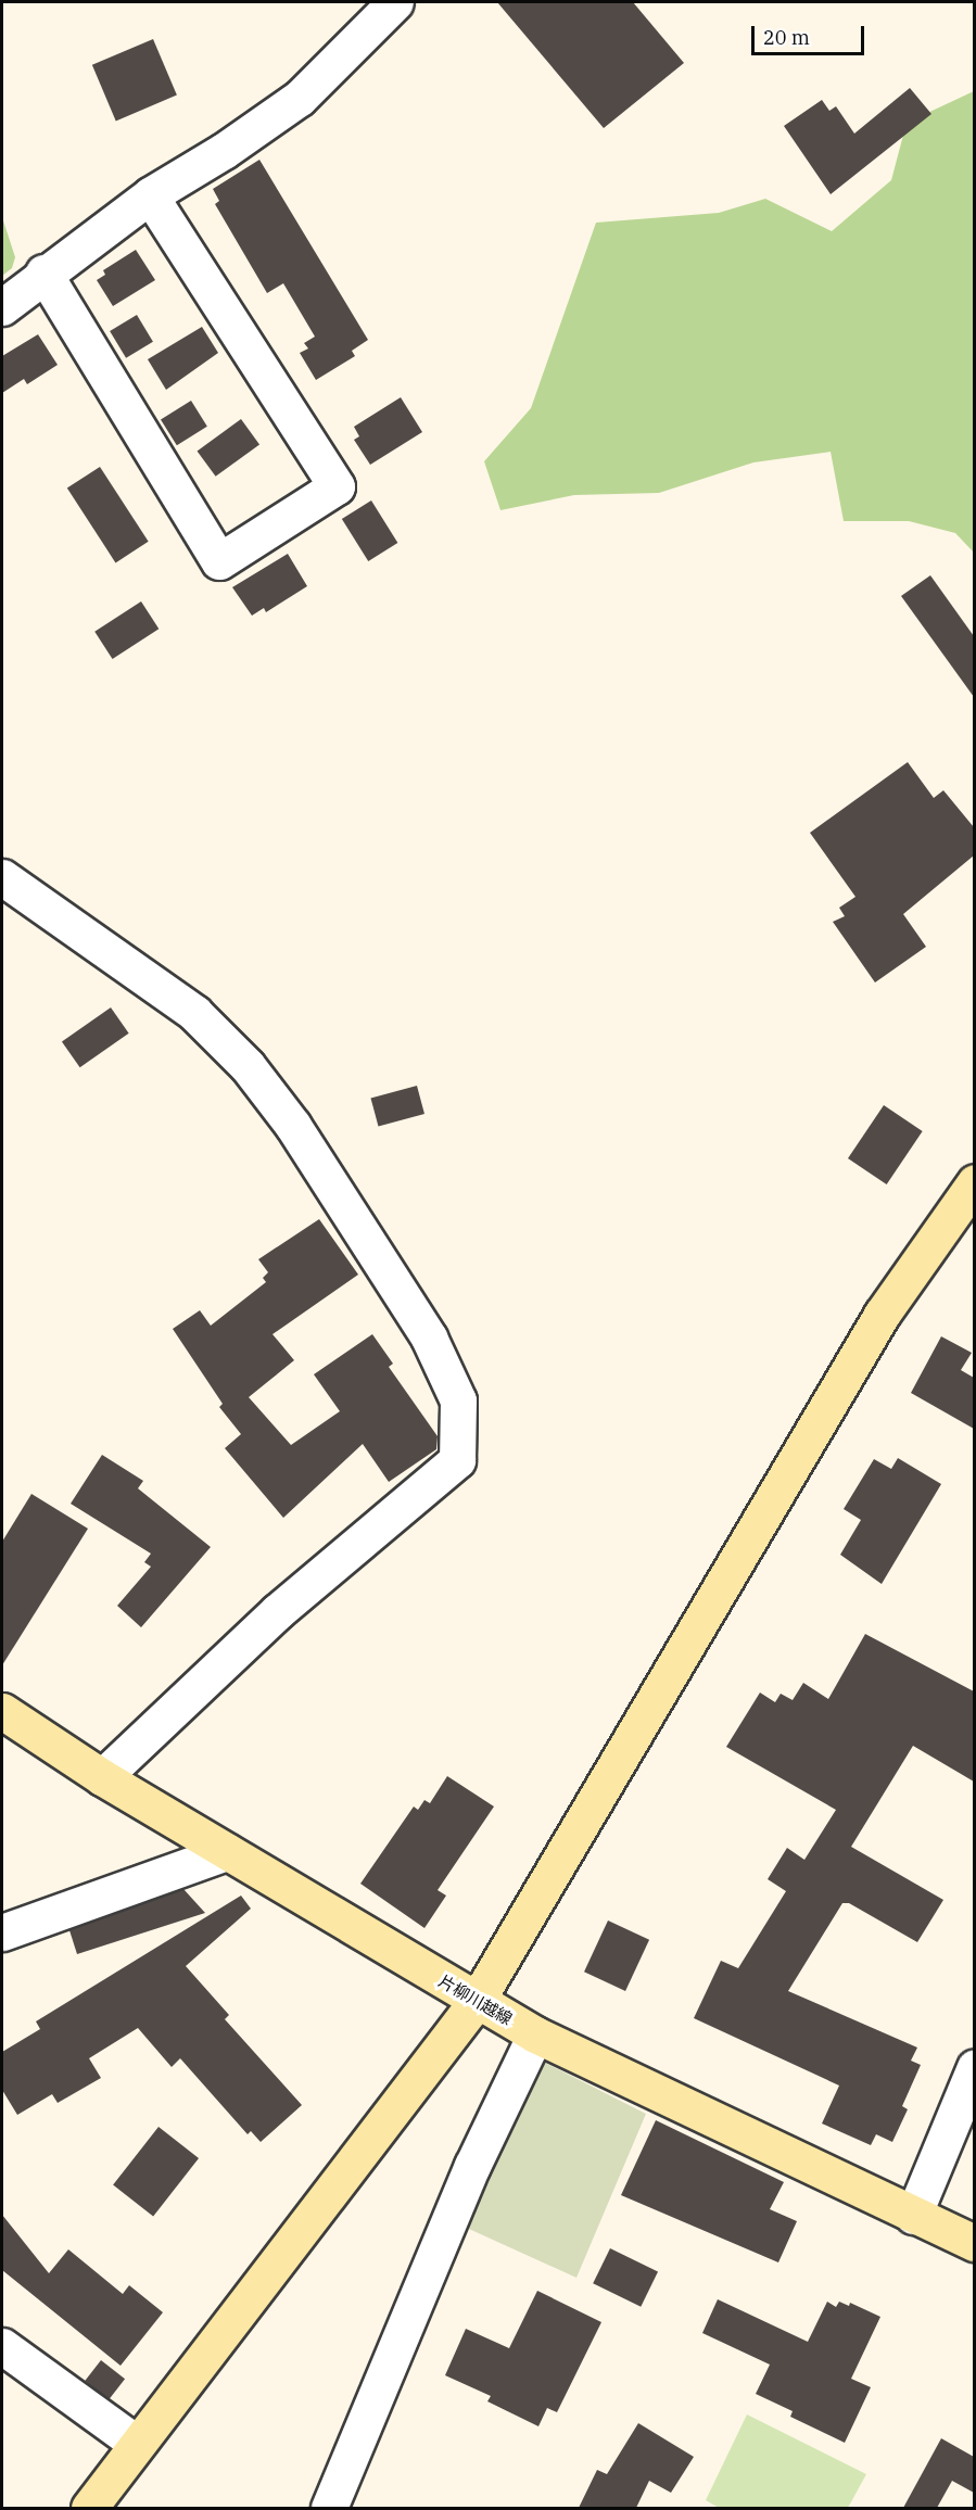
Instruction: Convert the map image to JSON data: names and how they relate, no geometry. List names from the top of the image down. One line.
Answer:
{"streets":{"street":["片柳川越線"]},"scale_bar":"20 m"}
